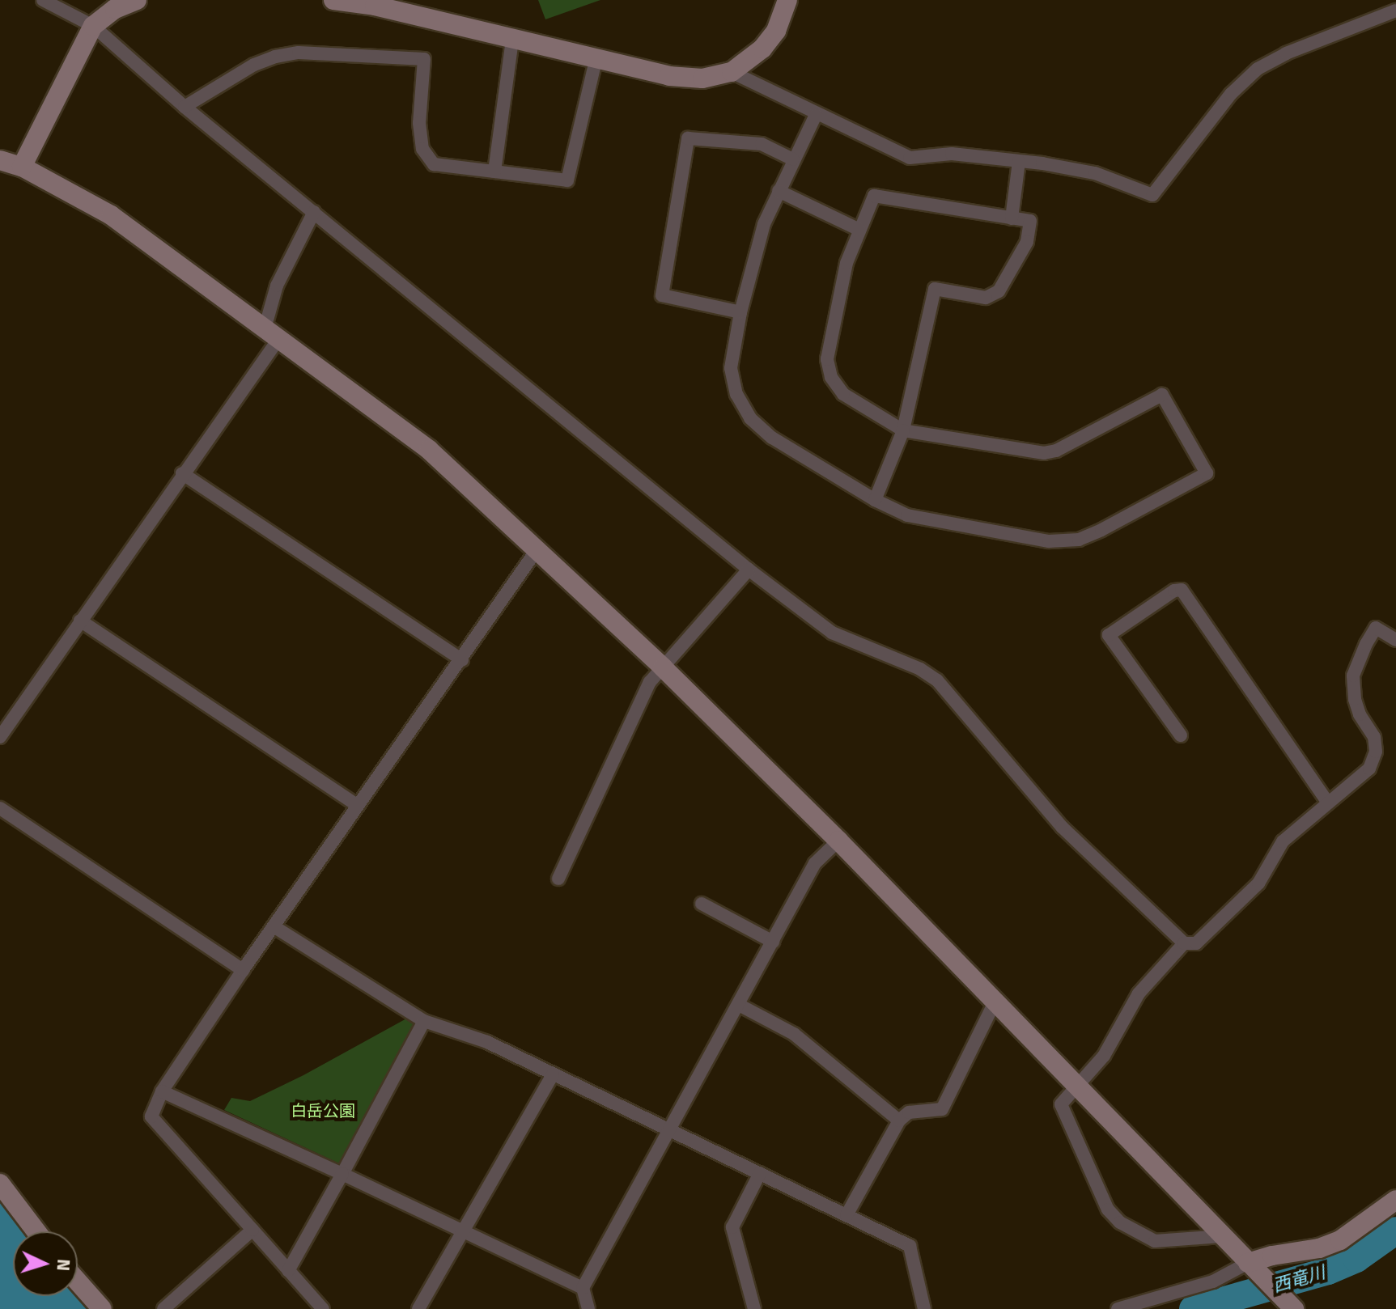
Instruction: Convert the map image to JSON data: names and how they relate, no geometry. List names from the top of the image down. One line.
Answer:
{"water":["西竜川"],"parks":["白岳公園"],"north":"right"}
